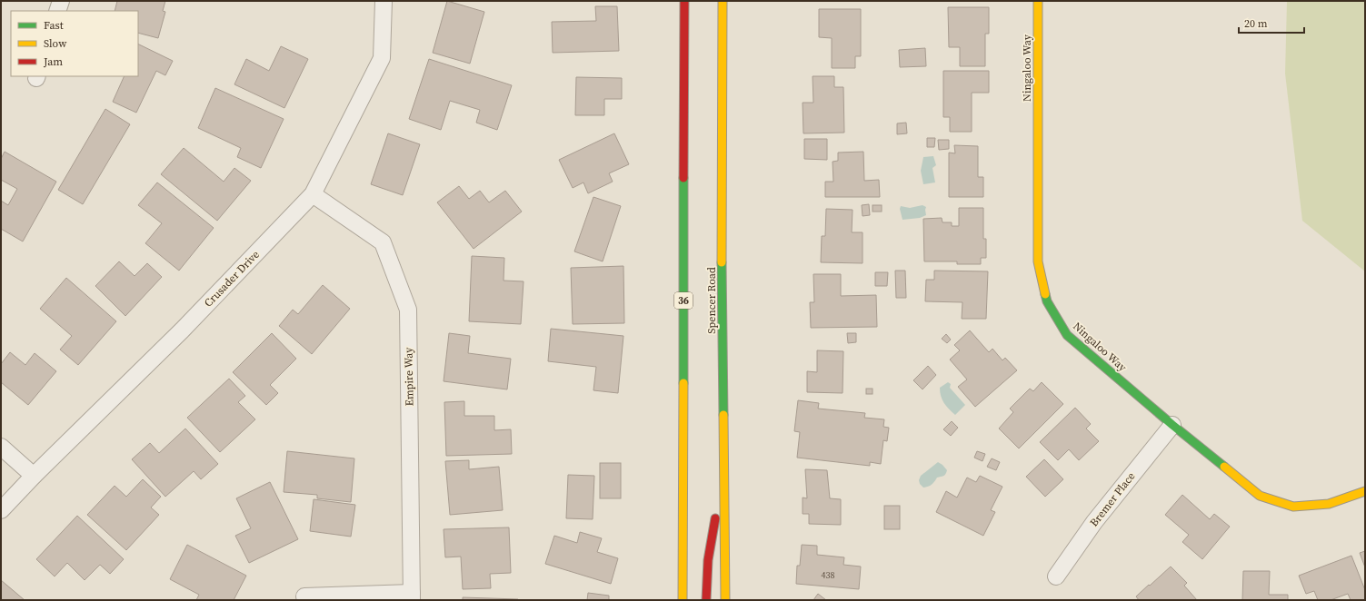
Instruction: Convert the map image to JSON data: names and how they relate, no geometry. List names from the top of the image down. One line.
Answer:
{"streets":{"main road":["Ningaloo Way","36","Spencer Road"],"street":["Crusader Drive","Empire Way","Bremer Place"]},"crossings":[["Ningaloo Way","Bremer Place"],["Crusader Drive","Empire Way"]],"house_numbers":["438"],"legend":["Fast","Slow","Jam"],"scale_bar":"20 m"}
